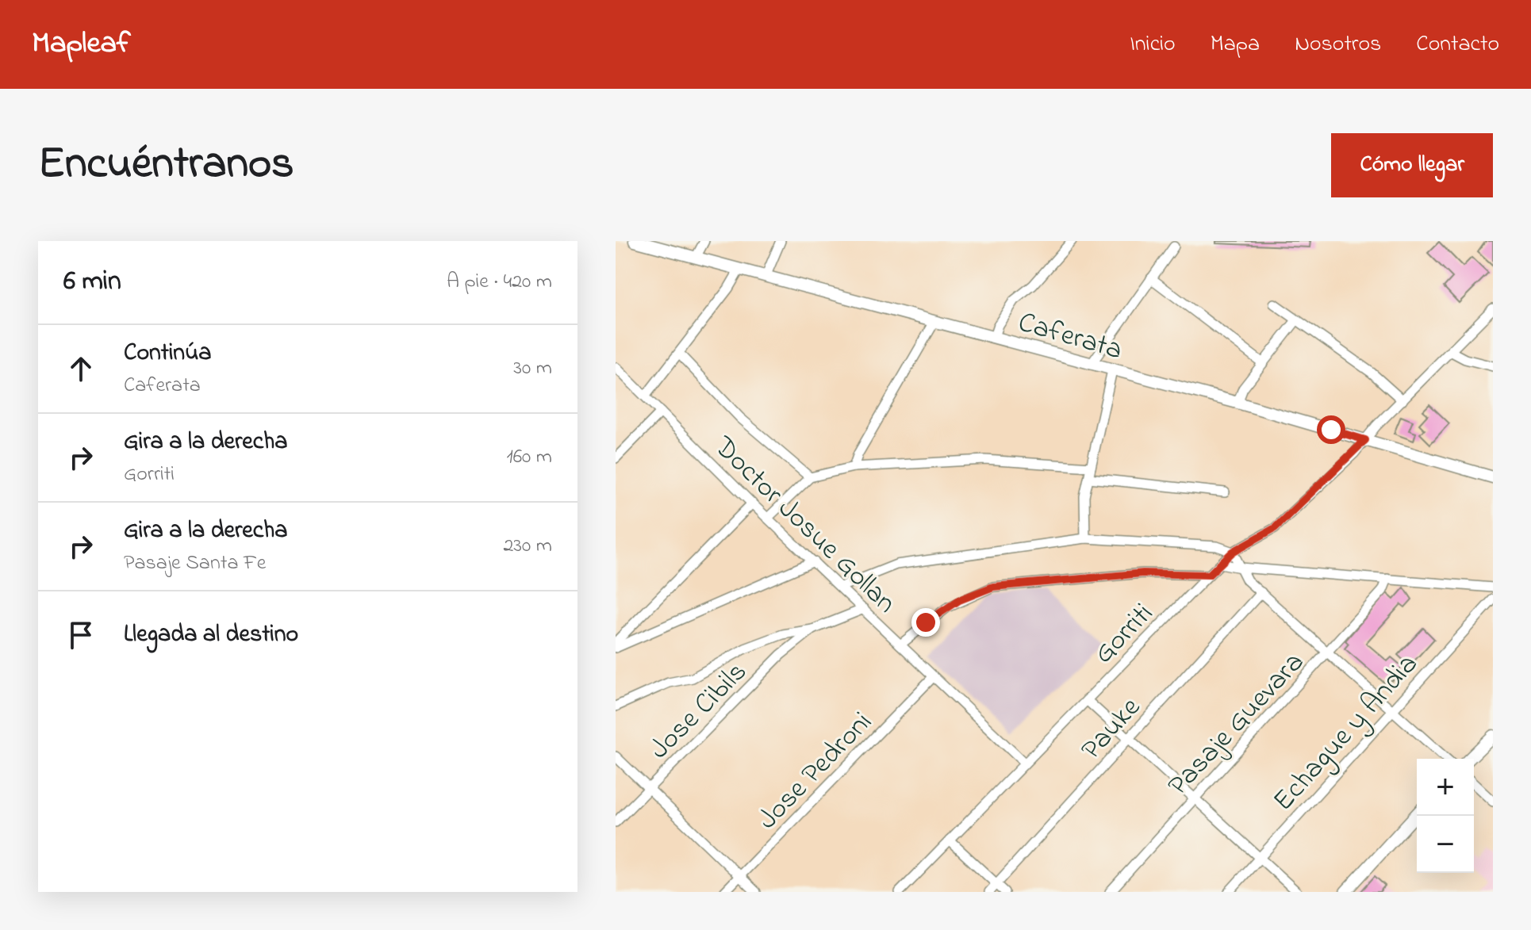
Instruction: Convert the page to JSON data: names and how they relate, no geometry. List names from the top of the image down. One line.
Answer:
{"streets":{"street":["Caferata","Doctor Josue Gollan","Gorriti","Jose Cibils","Pasaje Guevara","Pauke","Echague y Andia","Jose Pedroni"]},"crossings":[["Caferata","Gorriti"],["Doctor Josue Gollan","Gorriti"],["Doctor Josue Gollan","Jose Pedroni"]],"page":{"header":"Mapleaf","nav":["Inicio","Mapa","Nosotros","Contacto"],"title":"Encuéntranos","buttons":"Cómo llegar","heading":["6 min","A pie · 420 m"],"list":[["Continúa","Caferata","30 m"],["Gira a la derecha","Gorriti","160 m"],["Gira a la derecha","Pasaje Santa Fe","230 m"],"Llegada al destino"],"map_buttons":["+","−"]}}
